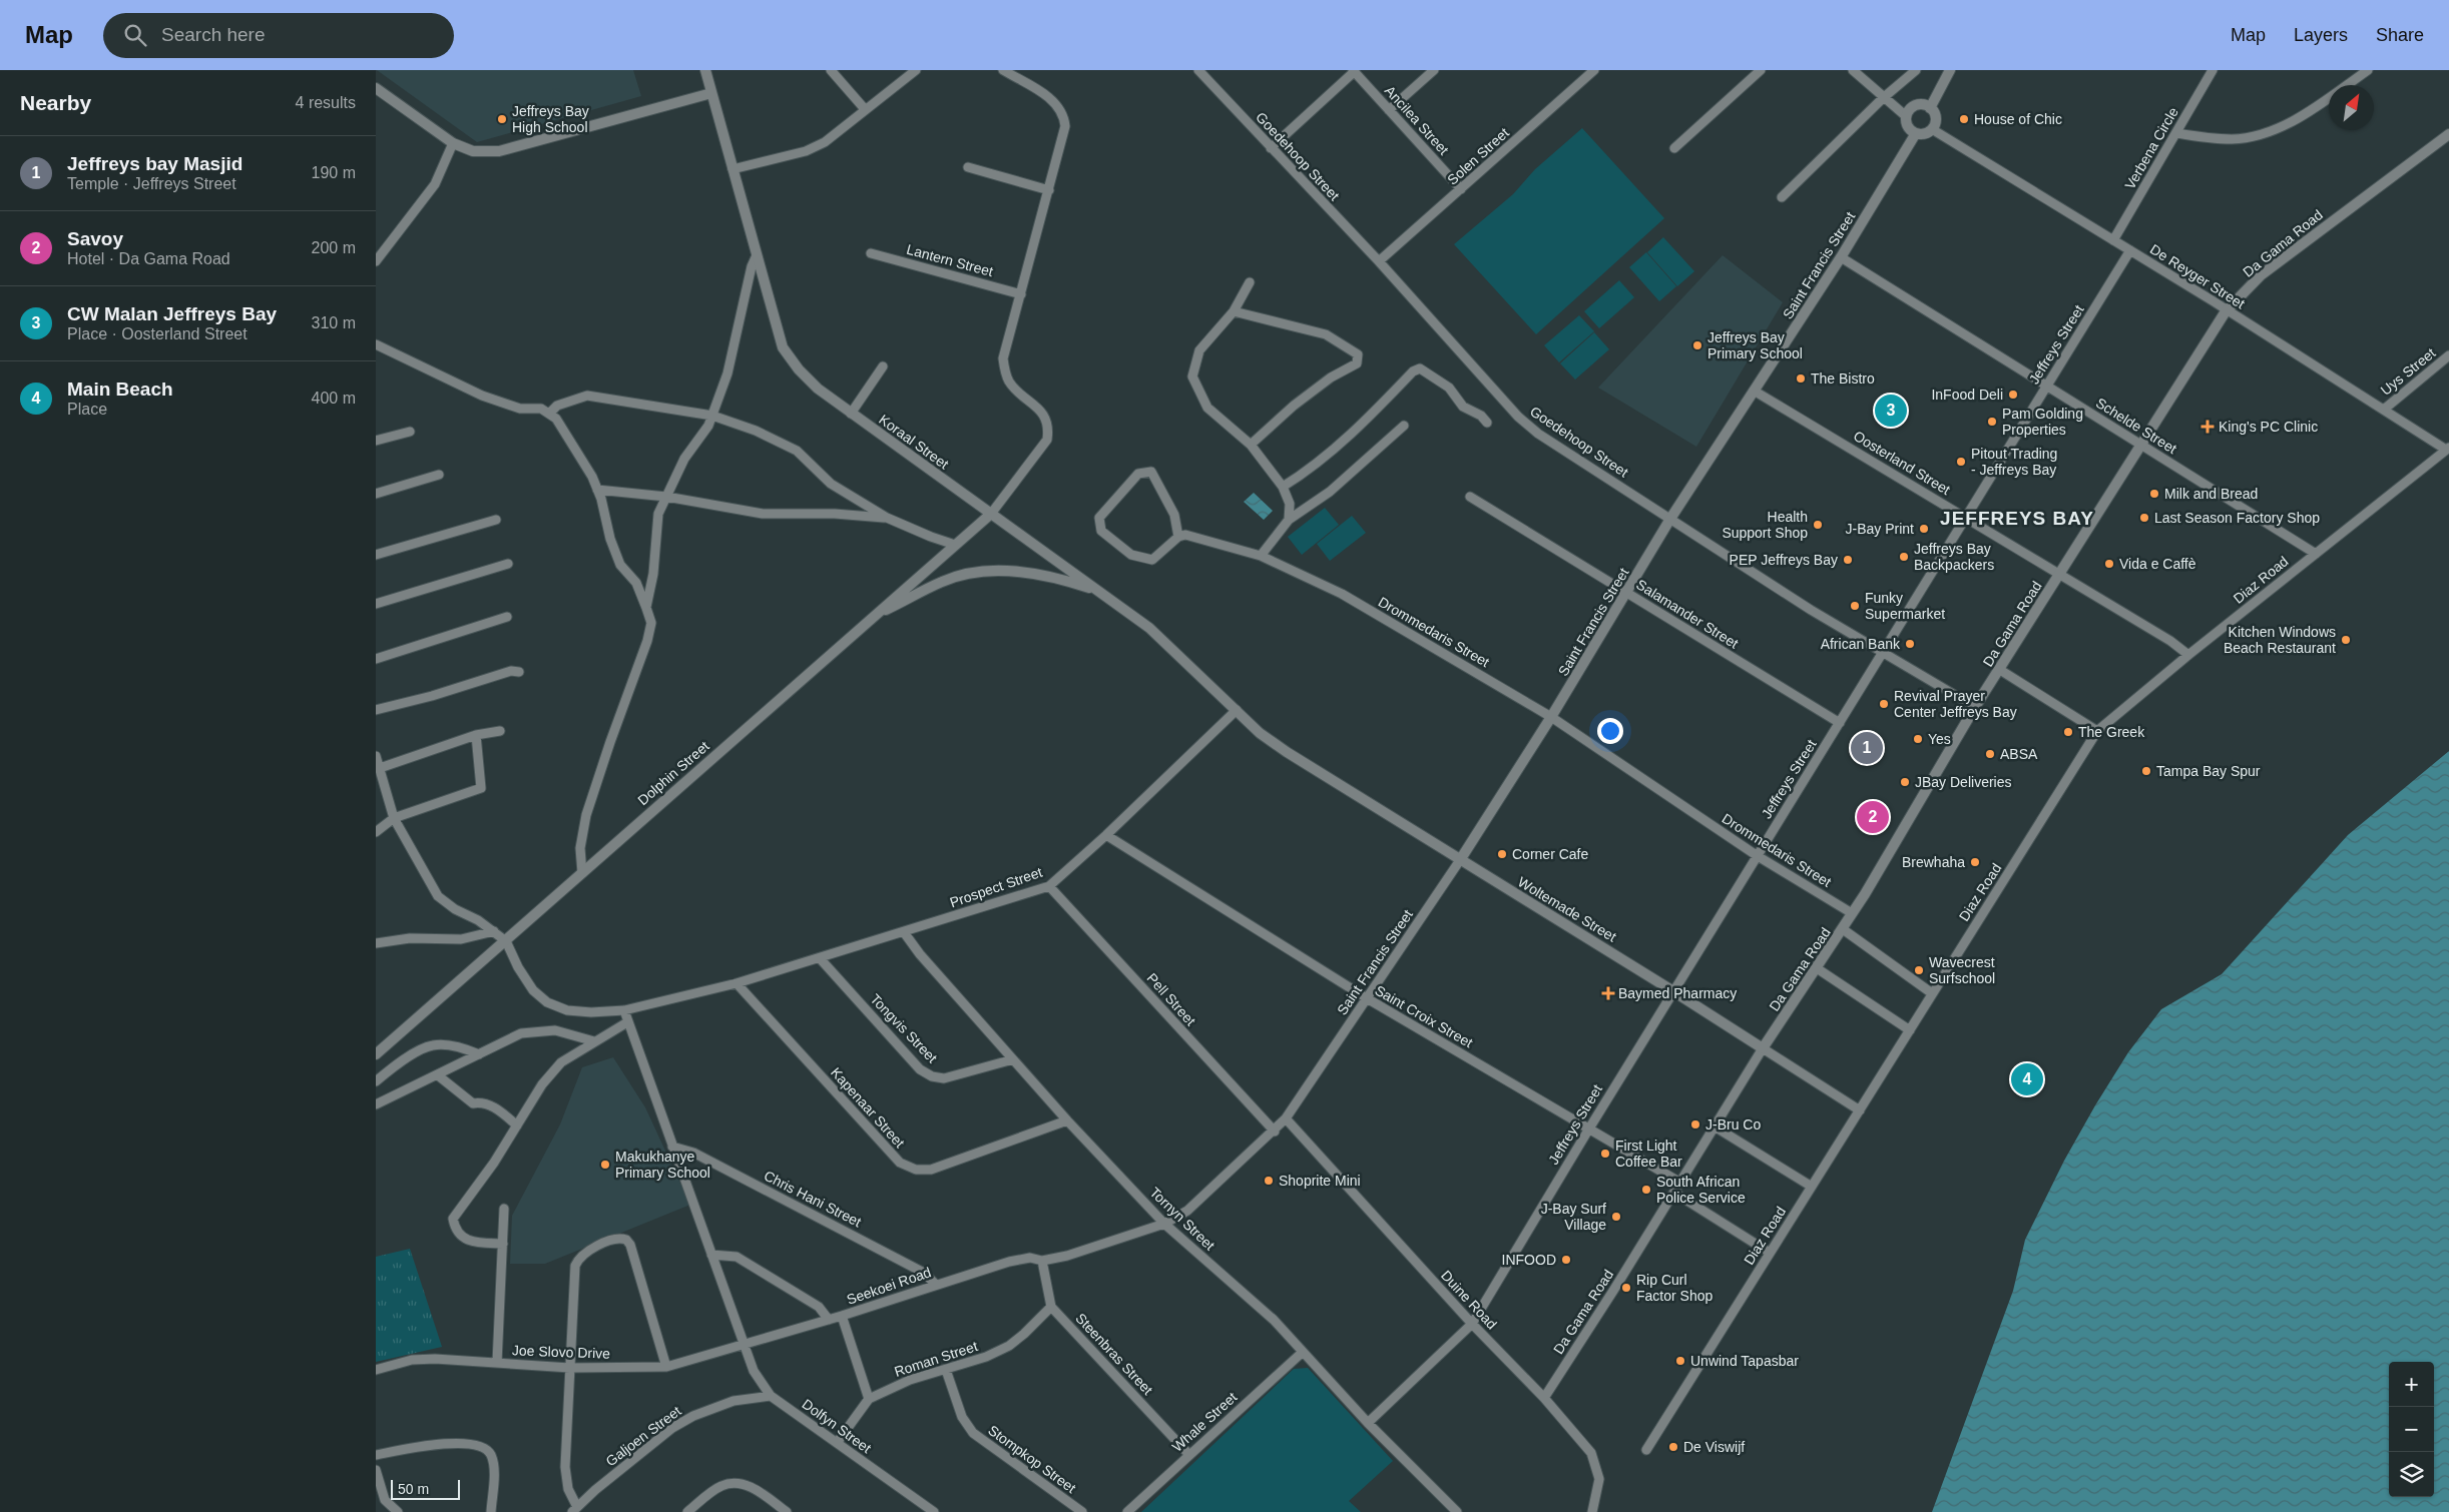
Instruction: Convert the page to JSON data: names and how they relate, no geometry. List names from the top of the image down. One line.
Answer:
{"streets":{"street":["Ancilea Street","Verbena Circle","Goedehoop Street","Solen Street","Da Gama Road","Lantern Street","Saint Francis Street","De Reyger Street","Jeffreys Street","Uys Street","Schelde Street","Koraal Street","Oosterland Street","Diaz Road","Salamander Street","Drommedaris Street","Dolphin Street","Prospect Street","Woltemade Street","Pell Street","Saint Croix Street","Tongvis Street","Kapenaar Street","Chris Hani Street","Tornyn Street","Seekoei Road","Duine Road","Joe Slovo Drive","Steenbras Street","Roman Street","Whale Street","Dolfyn Street","Galjoen Street","Stompkop Street"]},"crossings":[["Ancilea Street","Solen Street"],["Verbena Circle","De Reyger Street"],["Goedehoop Street","Solen Street"],["Goedehoop Street","Da Gama Road"],["Goedehoop Street","Saint Francis Street"],["Goedehoop Street","Jeffreys Street"],["Da Gama Road","De Reyger Street"],["Da Gama Road","Schelde Street"],["Da Gama Road","Oosterland Street"],["Da Gama Road","Drommedaris Street"],["Da Gama Road","Woltemade Street"],["Da Gama Road","Saint Croix Street"],["Da Gama Road","Duine Road"],["Saint Francis Street","De Reyger Street"],["Saint Francis Street","Schelde Street"],["Saint Francis Street","Oosterland Street"],["Saint Francis Street","Salamander Street"],["Saint Francis Street","Drommedaris Street"],["Saint Francis Street","Woltemade Street"],["Saint Francis Street","Pell Street"],["Saint Francis Street","Saint Croix Street"],["Saint Francis Street","Tornyn Street"],["Saint Francis Street","Seekoei Road"],["Saint Francis Street","Duine Road"],["De Reyger Street","Jeffreys Street"],["De Reyger Street","Uys Street"],["De Reyger Street","Diaz Road"],["Jeffreys Street","Schelde Street"],["Jeffreys Street","Oosterland Street"],["Jeffreys Street","Salamander Street"],["Jeffreys Street","Drommedaris Street"],["Jeffreys Street","Woltemade Street"],["Jeffreys Street","Saint Croix Street"],["Jeffreys Street","Tornyn Street"],["Jeffreys Street","Duine Road"],["Schelde Street","Diaz Road"],["Koraal Street","Dolphin Street"],["Koraal Street","Prospect Street"],["Koraal Street","Woltemade Street"],["Oosterland Street","Diaz Road"],["Diaz Road","Woltemade Street"],["Dolphin Street","Prospect Street"],["Prospect Street","Pell Street"],["Prospect Street","Saint Croix Street"],["Prospect Street","Tongvis Street"],["Prospect Street","Kapenaar Street"],["Prospect Street","Tornyn Street"],["Prospect Street","Dolfyn Street"],["Tongvis Street","Tornyn Street"],["Kapenaar Street","Tornyn Street"],["Chris Hani Street","Seekoei Road"],["Chris Hani Street","Dolfyn Street"],["Tornyn Street","Seekoei Road"],["Tornyn Street","Whale Street"],["Seekoei Road","Joe Slovo Drive"],["Seekoei Road","Dolfyn Street"],["Joe Slovo Drive","Dolfyn Street"],["Steenbras Street","Roman Street"],["Steenbras Street","Whale Street"],["Roman Street","Dolfyn Street"],["Roman Street","Stompkop Street"],["Dolfyn Street","Galjoen Street"]],"districts":["JEFFREYS BAY"],"places":{"other":["Jeffreys Bay High School","House of Chic","Jeffreys Bay Primary School","The Bistro","InFood Deli","Pam Golding Properties","Pitout Trading - Jeffreys Bay","Milk and Bread","Last Season Factory Shop","Health Support Shop","J-Bay Print","Jeffreys Bay Backpackers","PEP Jeffreys Bay","Vida e Caffè","Funky Supermarket","Kitchen Windows Beach Restaurant","African Bank","Revival Prayer Center Jeffreys Bay","The Greek","Yes","ABSA","Tampa Bay Spur","JBay Deliveries","Corner Cafe","Brewhaha","Wavecrest Surfschool","J-Bru Co","First Light Coffee Bar","Makukhanye Primary School","Shoprite Mini","South African Police Service","J-Bay Surf Village","INFOOD","Rip Curl Factor Shop","Unwind Tapasbar","De Viswijf"],"health":["King's PC Clinic","Baymed Pharmacy"]},"scale_bar":"50 m","north":"top right","page":{"header":"Map","search":"Search here","nav":["Map","Layers","Share"],"heading":["Nearby","4 results"],"list":[{"mark":"1","name":"Jeffreys bay Masjid","note":"Temple · Jeffreys Street","value":"190 m"},{"mark":"2","name":"Savoy","note":"Hotel · Da Gama Road","value":"200 m"},{"mark":"3","name":"CW Malan Jeffreys Bay","note":"Place · Oosterland Street","value":"310 m"},{"mark":"4","name":"Main Beach","note":"Place","value":"400 m"}],"pins":["3","1","2","4"],"map_buttons":["+","−"],"scale":"50 m"}}
